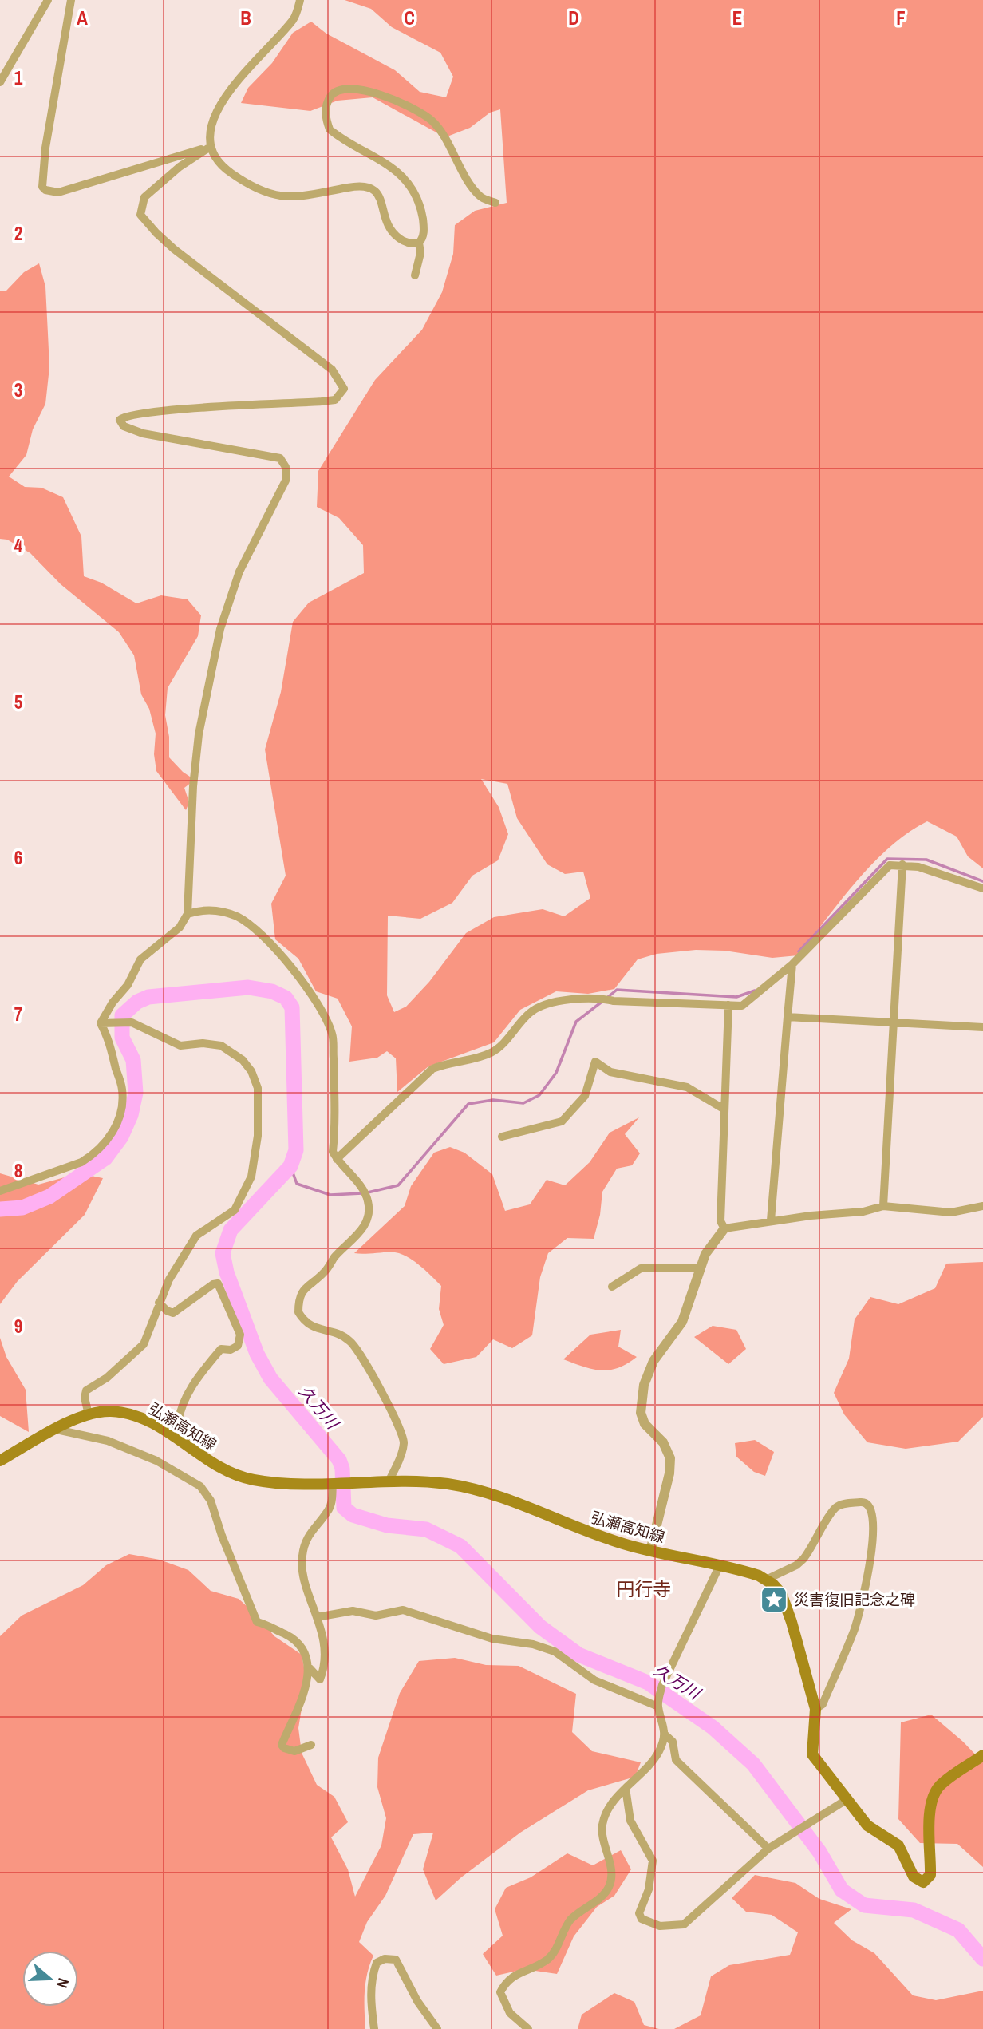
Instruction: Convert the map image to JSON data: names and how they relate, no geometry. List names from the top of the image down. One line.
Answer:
{"streets":{"main road":["弘瀬高知線"]},"districts":["円行寺"],"water":["久万川"],"places":{"place":["災害復旧記念之碑"]},"north":"right","grid":{"columns":["A","B","C","D","E","F"],"rows":["1","2","3","4","5","6","7","8","9"]}}
